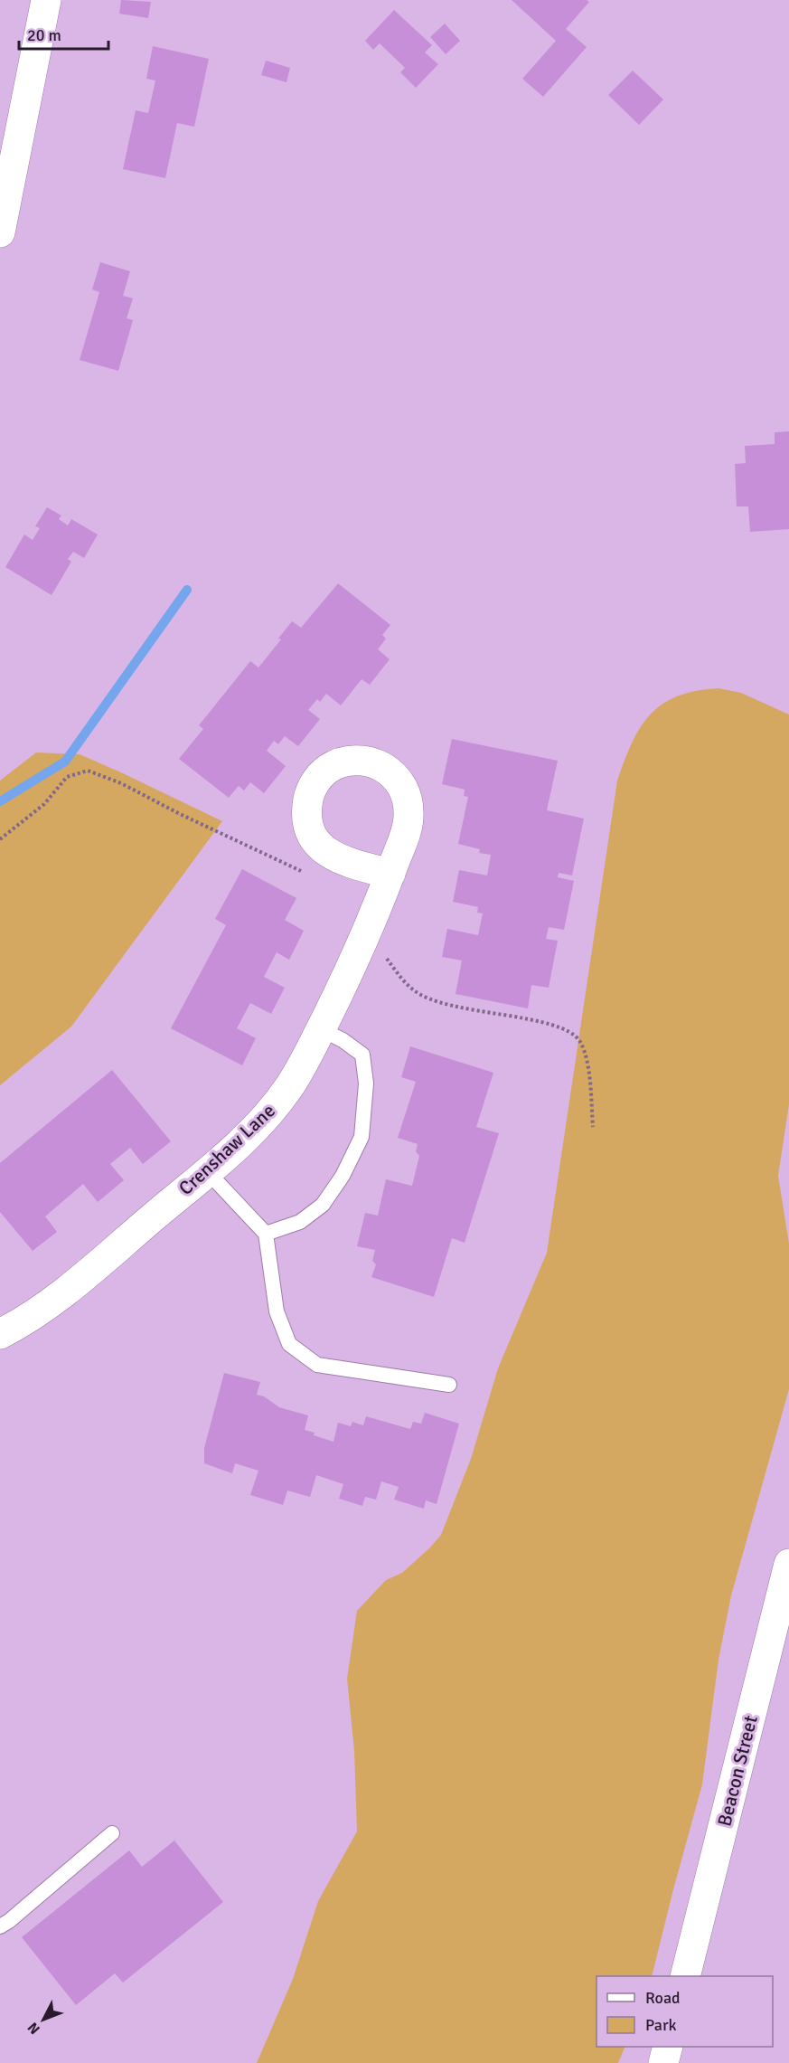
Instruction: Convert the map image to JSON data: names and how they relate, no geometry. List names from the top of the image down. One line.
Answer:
{"streets":{"street":["Crenshaw Lane","Beacon Street"]},"legend":["Road","Park"],"scale_bar":"20 m","north":"bottom left"}
